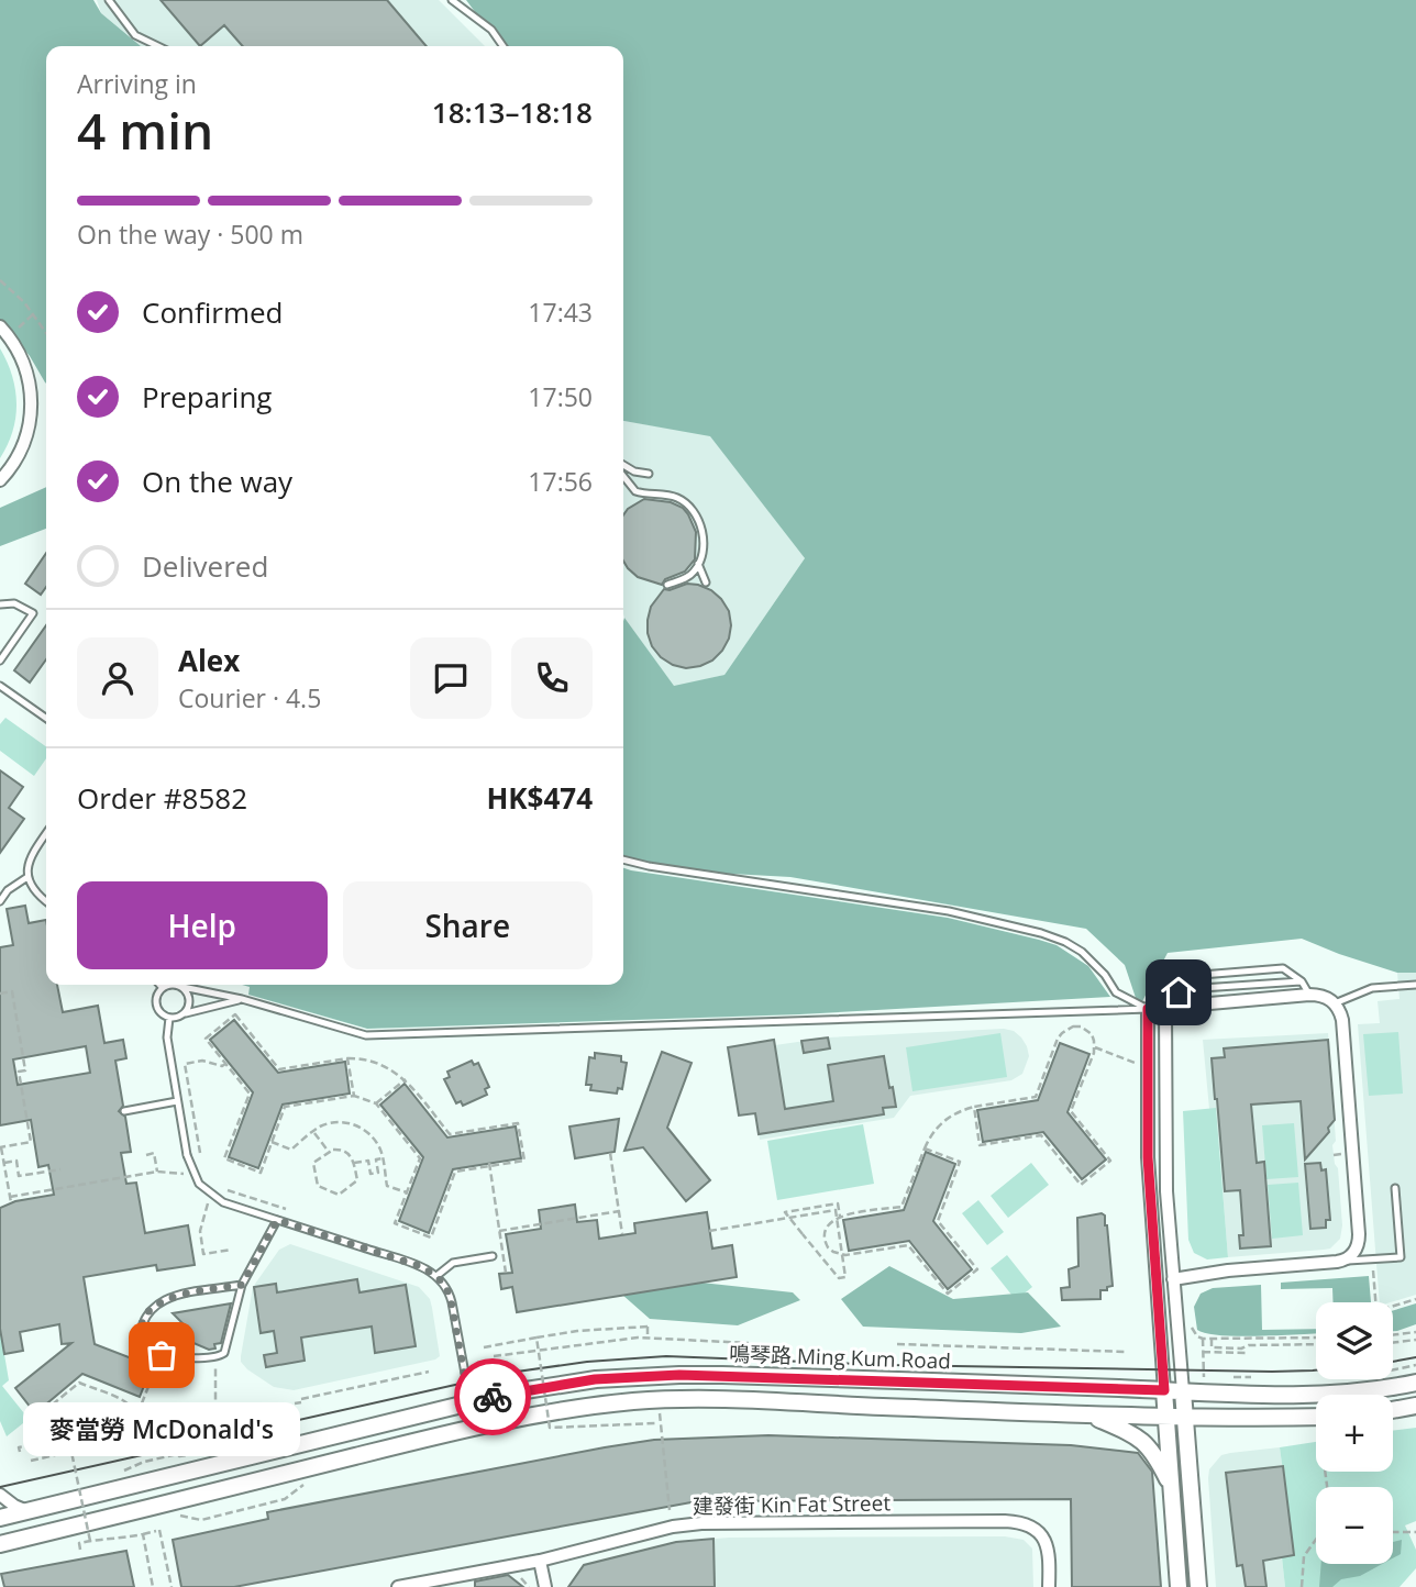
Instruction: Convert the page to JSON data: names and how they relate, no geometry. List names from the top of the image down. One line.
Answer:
{"streets":{"main road":["鳴琴路 Ming Kum Road"],"street":["建發街 Kin Fat Street"]},"places":["麥當勞 McDonald's"],"page":{"heading":["4 min","Arriving in","18:13–18:18"],"panel":["Alex","Courier · 4.5","Order #8582","HK$474"],"bar":"On the way · 500 m","list":[["Confirmed","17:43"],["Preparing","17:50"],["On the way","17:56"],"Delivered"],"buttons":["Help","Share"],"map_buttons":["+","−"],"bubble":"麥當勞 McDonald's"}}
